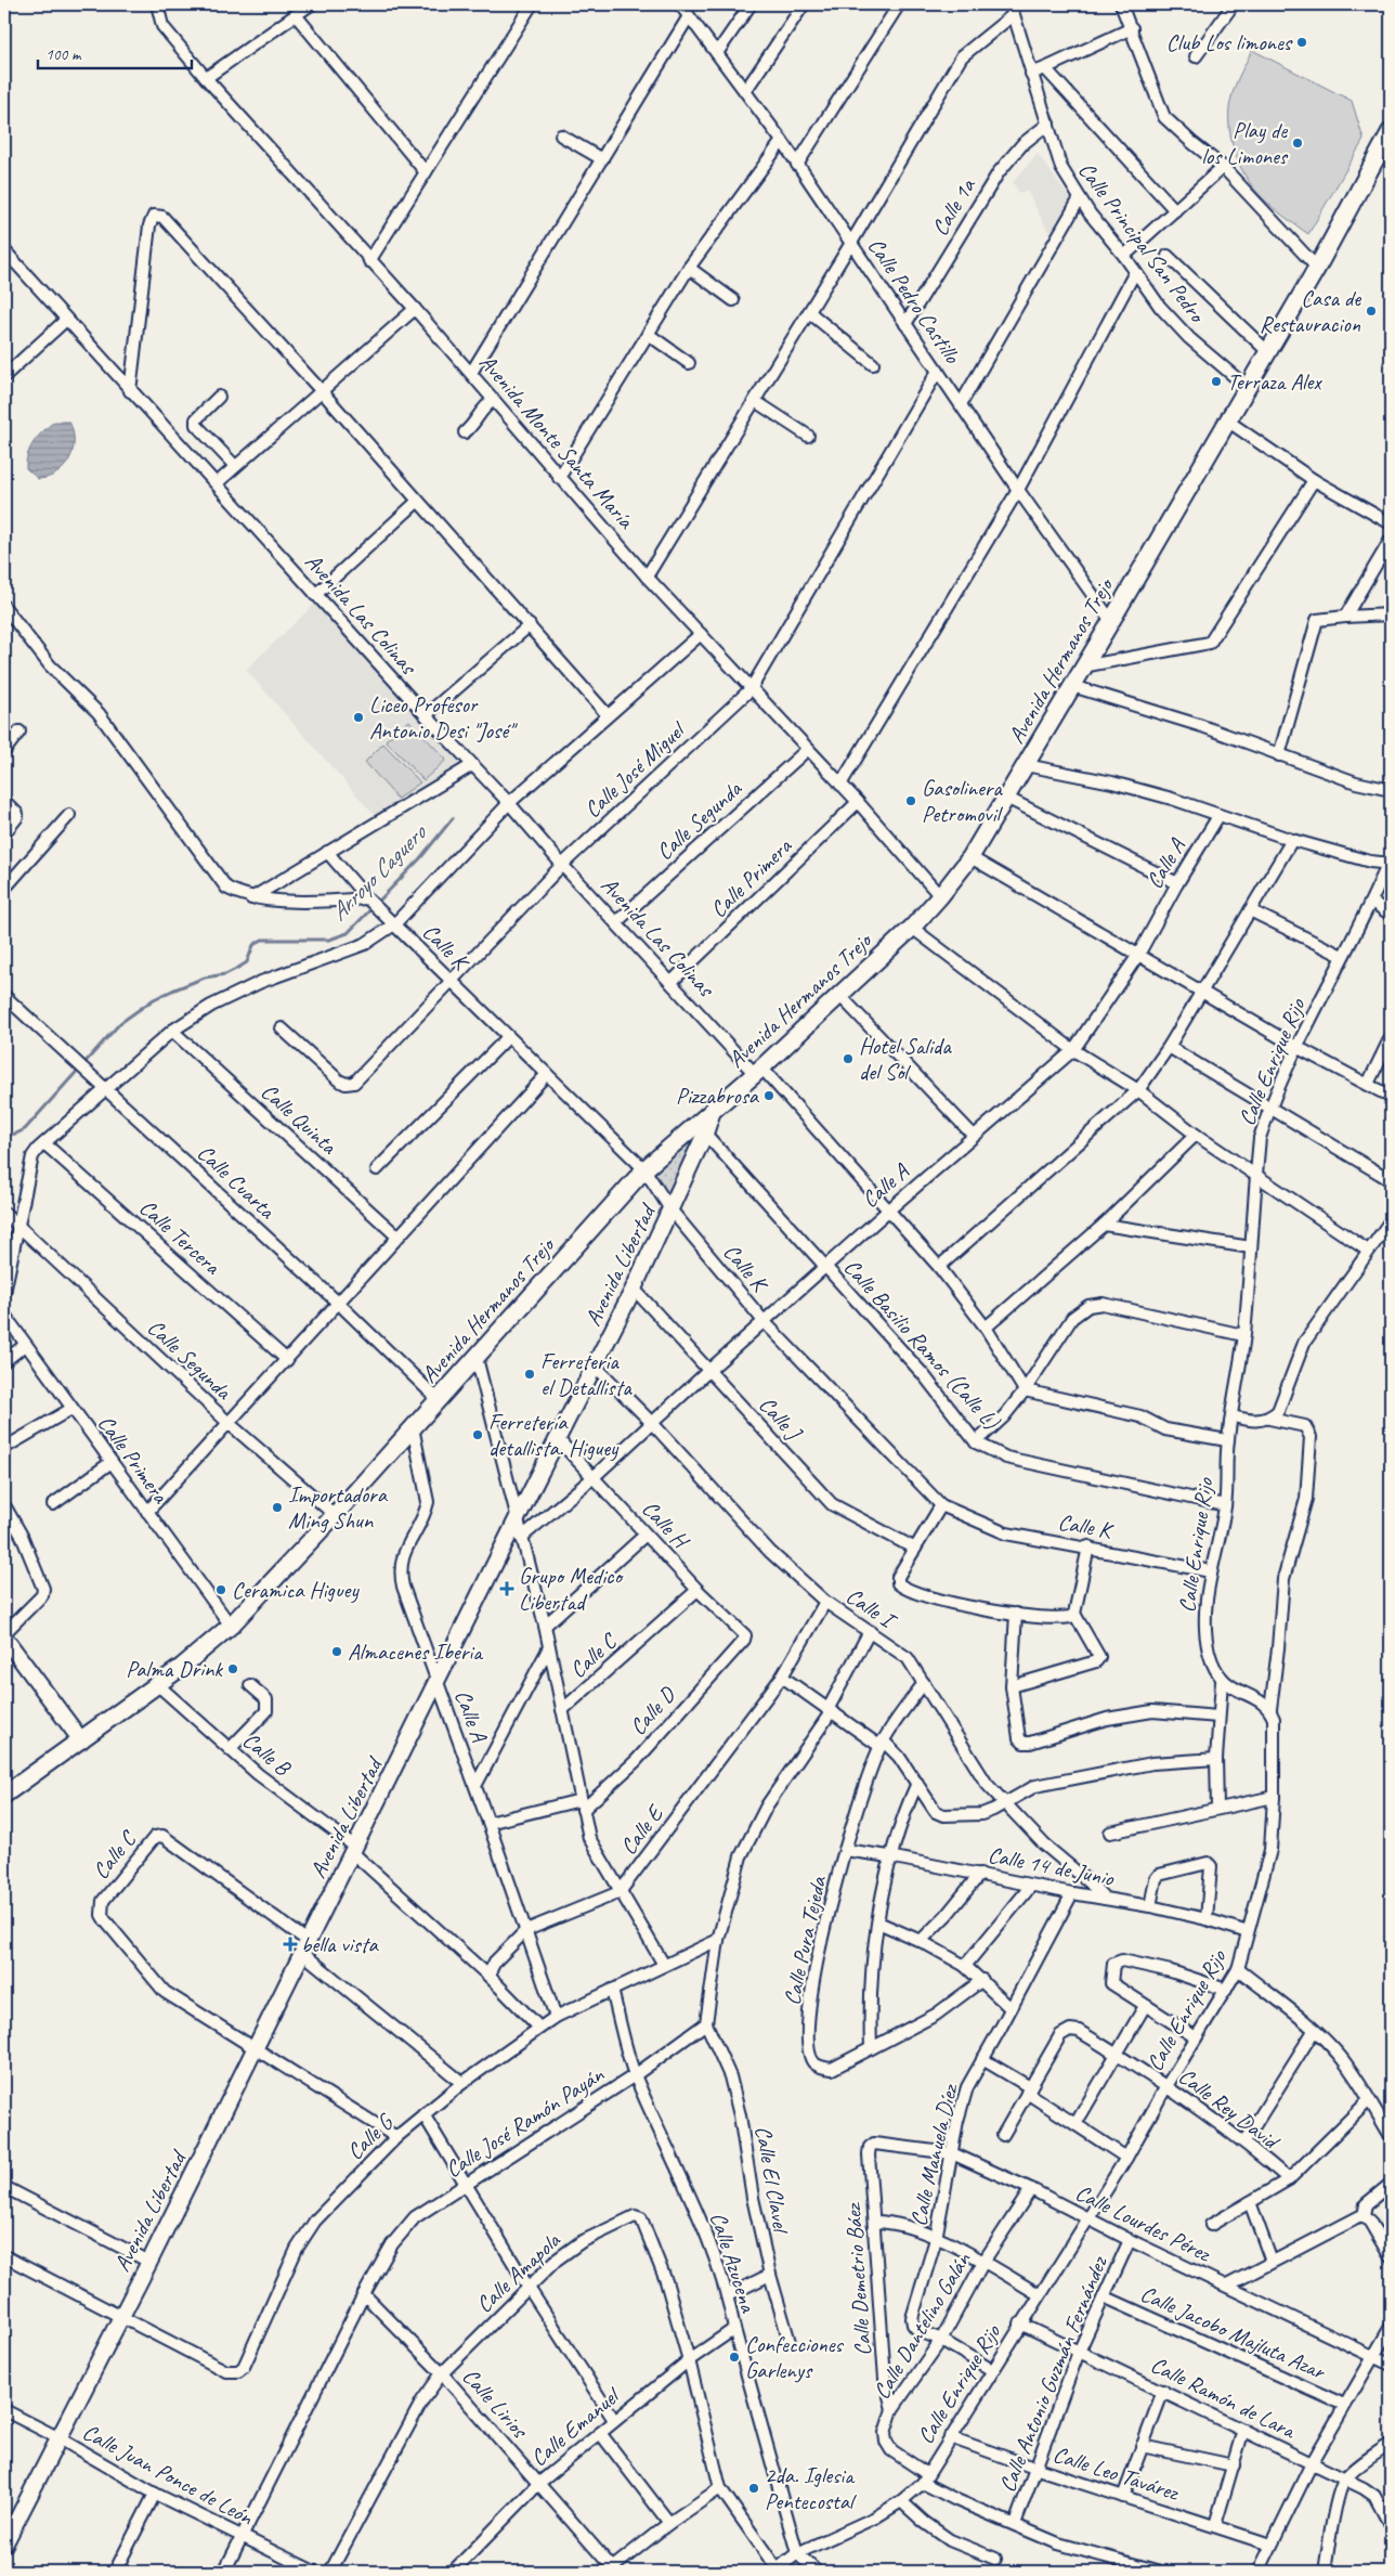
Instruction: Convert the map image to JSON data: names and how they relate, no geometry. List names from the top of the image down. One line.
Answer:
{"streets":{"main road":["Avenida Hermanos Trejo"],"street":["Calle 1a","Calle Principal San Pedro","Calle Pedro Castillo","Avenida Monte Santa María","Avenida Las Colinas","Calle José Miguel","Calle Segunda","Calle A","Calle Primera","Calle K","Calle Enrique Rijo","Calle Quinta","Calle Cuarta","Calle Tercera","Avenida Libertad","Calle Basilio Ramos (Calle L)","Calle J","Calle H","Calle I","Calle C","Calle D","Calle B","Calle E","Calle 14 de Junio","Calle Pura Tejeda","Calle Rey David","Calle José Ramón Payán","Calle G","Calle Manuela Díez","Calle El Clavel","Calle Lourdes Pérez","Calle Azucena","Calle Amapola","Calle Demetrio Báez","Calle Dantelino Galán","Calle Jacobo Majluta Azar","Calle Antonio Guzmán Fernández","Calle Ramón de Lara","Calle Lirios","Calle Emanuel","Calle Leo Tavárez","Calle Juan Ponce de León"]},"crossings":[["Calle 1a","Calle Principal San Pedro"],["Calle 1a","Calle Pedro Castillo"],["Calle Principal San Pedro","Avenida Hermanos Trejo"],["Calle Pedro Castillo","Avenida Hermanos Trejo"],["Calle Pedro Castillo","Calle José Miguel"],["Avenida Monte Santa María","Avenida Hermanos Trejo"],["Avenida Monte Santa María","Calle José Miguel"],["Avenida Monte Santa María","Calle Segunda"],["Avenida Monte Santa María","Calle Primera"],["Avenida Las Colinas","Avenida Hermanos Trejo"],["Avenida Las Colinas","Calle José Miguel"],["Avenida Las Colinas","Calle Segunda"],["Avenida Las Colinas","Calle A"],["Avenida Las Colinas","Calle Primera"],["Avenida Hermanos Trejo","Calle Segunda"],["Avenida Hermanos Trejo","Calle A"],["Avenida Hermanos Trejo","Calle Primera"],["Avenida Hermanos Trejo","Calle K"],["Avenida Hermanos Trejo","Calle Cuarta"],["Avenida Hermanos Trejo","Avenida Libertad"],["Avenida Hermanos Trejo","Calle B"],["Calle José Miguel","Calle K"],["Calle A","Calle K"],["Calle A","Avenida Libertad"],["Calle A","Calle Basilio Ramos (Calle L)"],["Calle A","Calle J"],["Calle A","Calle H"],["Calle A","Calle I"],["Calle A","Calle G"],["Calle K","Calle Enrique Rijo"],["Calle K","Avenida Libertad"],["Calle Enrique Rijo","Calle Basilio Ramos (Calle L)"],["Calle Enrique Rijo","Calle 14 de Junio"],["Calle Enrique Rijo","Calle Rey David"],["Calle Enrique Rijo","Calle Manuela Díez"],["Calle Enrique Rijo","Calle Lourdes Pérez"],["Calle Enrique Rijo","Calle Azucena"],["Calle Enrique Rijo","Calle Amapola"],["Calle Enrique Rijo","Calle Dantelino Galán"],["Calle Enrique Rijo","Calle Ramón de Lara"],["Calle Enrique Rijo","Calle Leo Tavárez"],["Avenida Libertad","Calle Basilio Ramos (Calle L)"],["Avenida Libertad","Calle J"],["Avenida Libertad","Calle H"],["Avenida Libertad","Calle I"],["Avenida Libertad","Calle C"],["Avenida Libertad","Calle B"],["Avenida Libertad","Calle G"],["Avenida Libertad","Calle Juan Ponce de León"],["Calle H","Calle C"],["Calle H","Calle D"],["Calle I","Calle E"],["Calle I","Calle 14 de Junio"],["Calle I","Calle Pura Tejeda"],["Calle C","Calle G"],["Calle 14 de Junio","Calle Pura Tejeda"],["Calle 14 de Junio","Calle Manuela Díez"],["Calle José Ramón Payán","Calle El Clavel"],["Calle José Ramón Payán","Calle Azucena"],["Calle José Ramón Payán","Calle Lirios"],["Calle José Ramón Payán","Calle Juan Ponce de León"],["Calle G","Calle Azucena"],["Calle Manuela Díez","Calle Lourdes Pérez"],["Calle Manuela Díez","Calle Dantelino Galán"],["Calle Lourdes Pérez","Calle Demetrio Báez"],["Calle Lourdes Pérez","Calle Dantelino Galán"],["Calle Lourdes Pérez","Calle Antonio Guzmán Fernández"],["Calle Azucena","Calle Emanuel"],["Calle Amapola","Calle Lirios"],["Calle Amapola","Calle Emanuel"],["Calle Demetrio Báez","Calle Dantelino Galán"],["Calle Jacobo Majluta Azar","Calle Antonio Guzmán Fernández"],["Calle Antonio Guzmán Fernández","Calle Ramón de Lara"],["Calle Antonio Guzmán Fernández","Calle Leo Tavárez"],["Calle Lirios","Calle Emanuel"]],"water":["Arroyo Caguero"],"places":{"other":["Club Los limones","Play de los Limones","Casa de Restauracion","Terraza Alex","Liceo Profesor Antonio Desi \"José\"","Gasolinera Petromovil","Hotel Salida del Sol","Pizzabrosa","Ferreteria el Detallista","Ferretería detallista. Higuey","Importadora Ming Shun","Ceramica Higuey","Almacenes Iberia","Palma Drink","Confecciones Garlenys","2da. Iglesia Pentecostal"],"health":["Grupo Medico Libertad","bella vista"]},"scale_bar":"100 m"}
